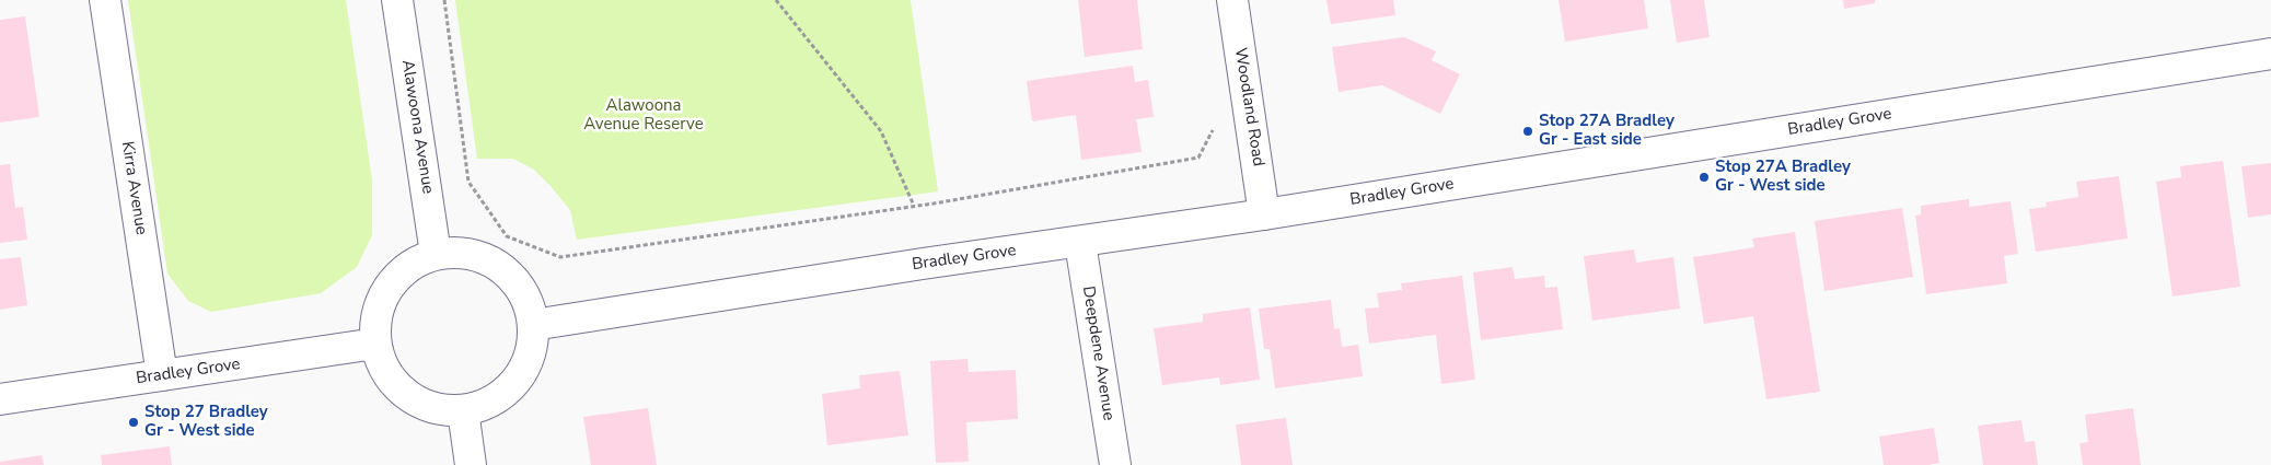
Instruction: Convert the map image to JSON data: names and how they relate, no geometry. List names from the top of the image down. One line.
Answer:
{"streets":{"street":["Woodland Road","Bradley Grove","Alawoona Avenue","Kirra Avenue","Deepdene Avenue"]},"crossings":[["Woodland Road","Bradley Grove"],["Bradley Grove","Alawoona Avenue"],["Bradley Grove","Kirra Avenue"],["Bradley Grove","Deepdene Avenue"]],"parks":["Alawoona Avenue Reserve"],"places":["Stop 27A Bradley Gr - East side","Stop 27A Bradley Gr - West side","Stop 27 Bradley Gr - West side"]}
